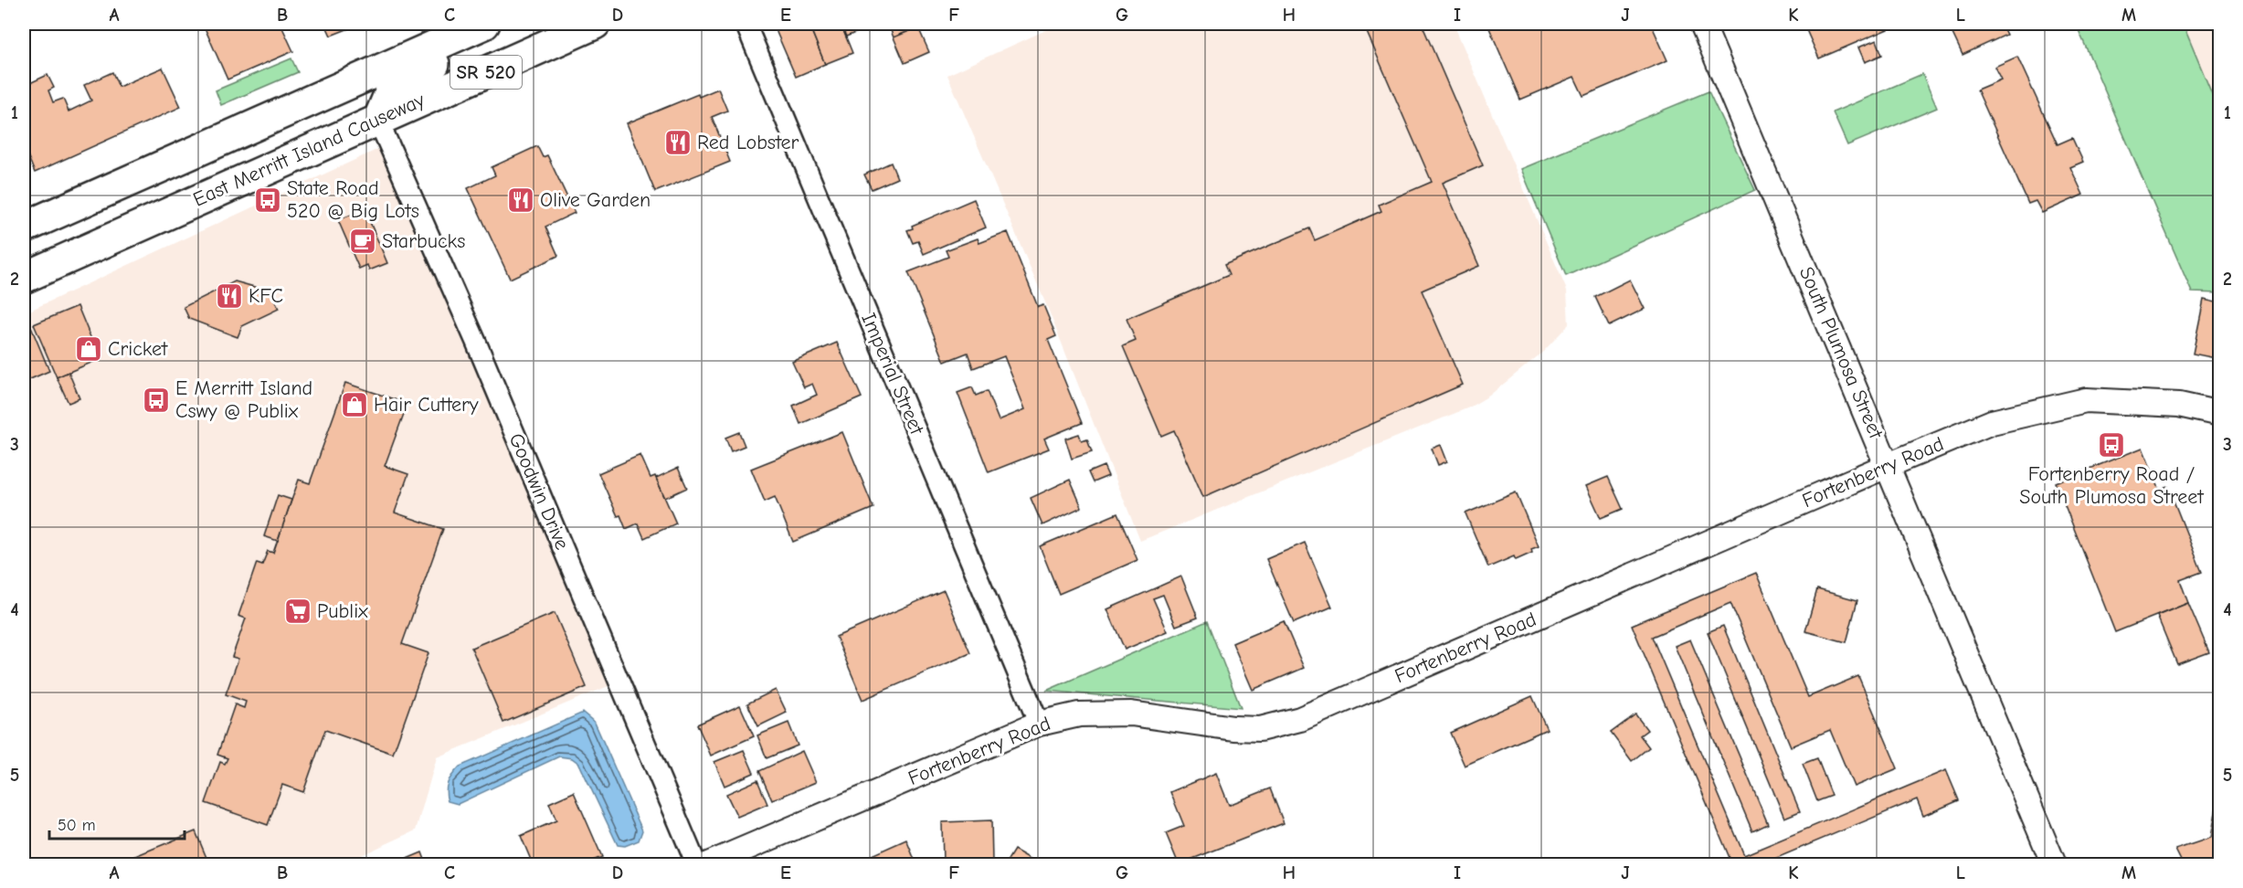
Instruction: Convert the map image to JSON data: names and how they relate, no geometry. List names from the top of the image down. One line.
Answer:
{"streets":{"main road":["SR 520","East Merritt Island Causeway"],"street":["South Plumosa Street","Imperial Street","Fortenberry Road","Goodwin Drive"]},"crossings":[["East Merritt Island Causeway","Goodwin Drive"],["South Plumosa Street","Fortenberry Road"],["Imperial Street","Fortenberry Road"]],"places":{"restaurant":["Red Lobster","Olive Garden","KFC"],"bus stop":["State Road 520 @ Big Lots","E Merritt Island Cswy @ Publix","Fortenberry Road / South Plumosa Street"],"cafe":["Starbucks"],"shop":["Cricket","Hair Cuttery"],"supermarket":["Publix"]},"scale_bar":"50 m","grid":{"columns":["A","B","C","D","E","F","G","H","I","J","K","L","M"],"rows":["1","2","3","4","5"]}}
